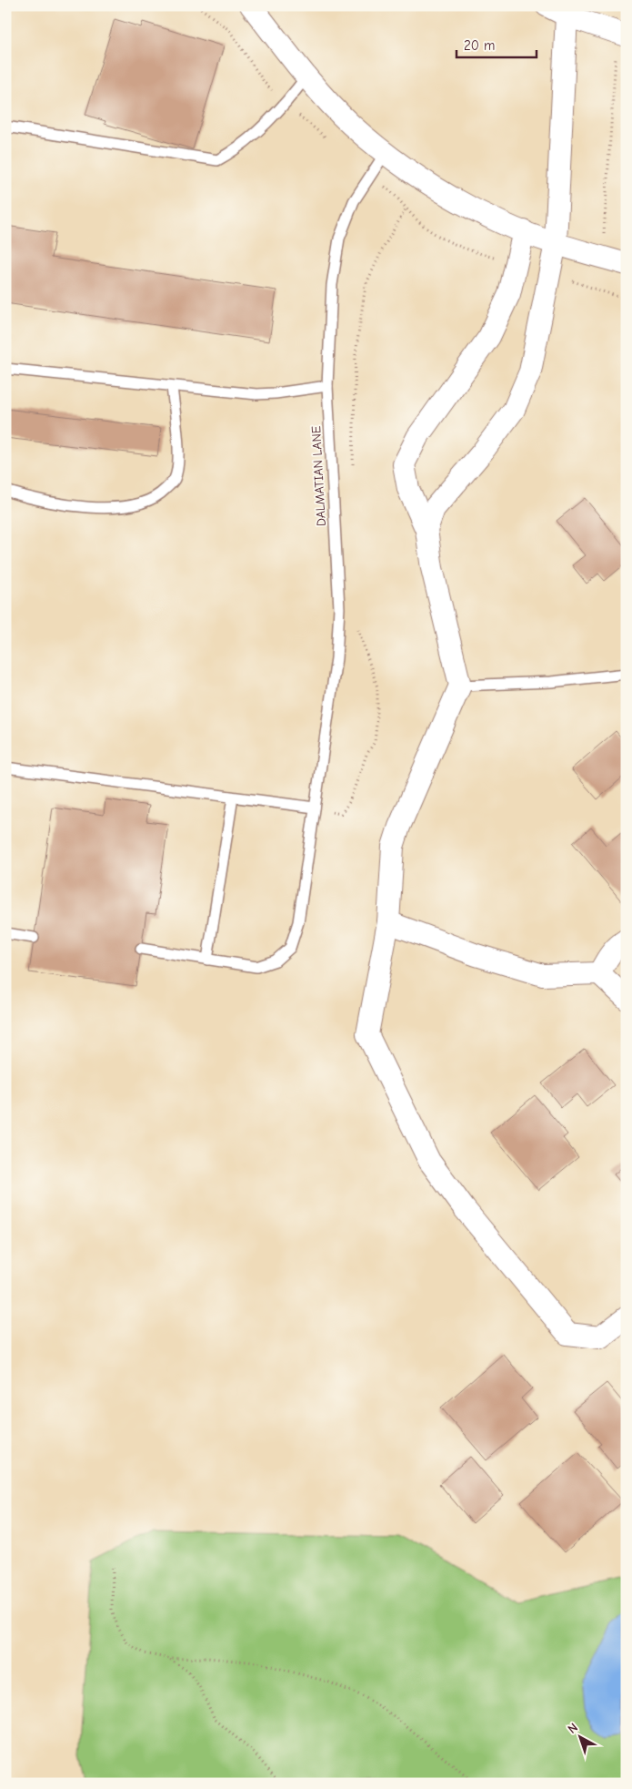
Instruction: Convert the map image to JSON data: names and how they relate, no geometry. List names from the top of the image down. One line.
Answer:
{"streets":{"lane":["DALMATIAN LANE"]},"scale_bar":"20 m","north":"top left"}
